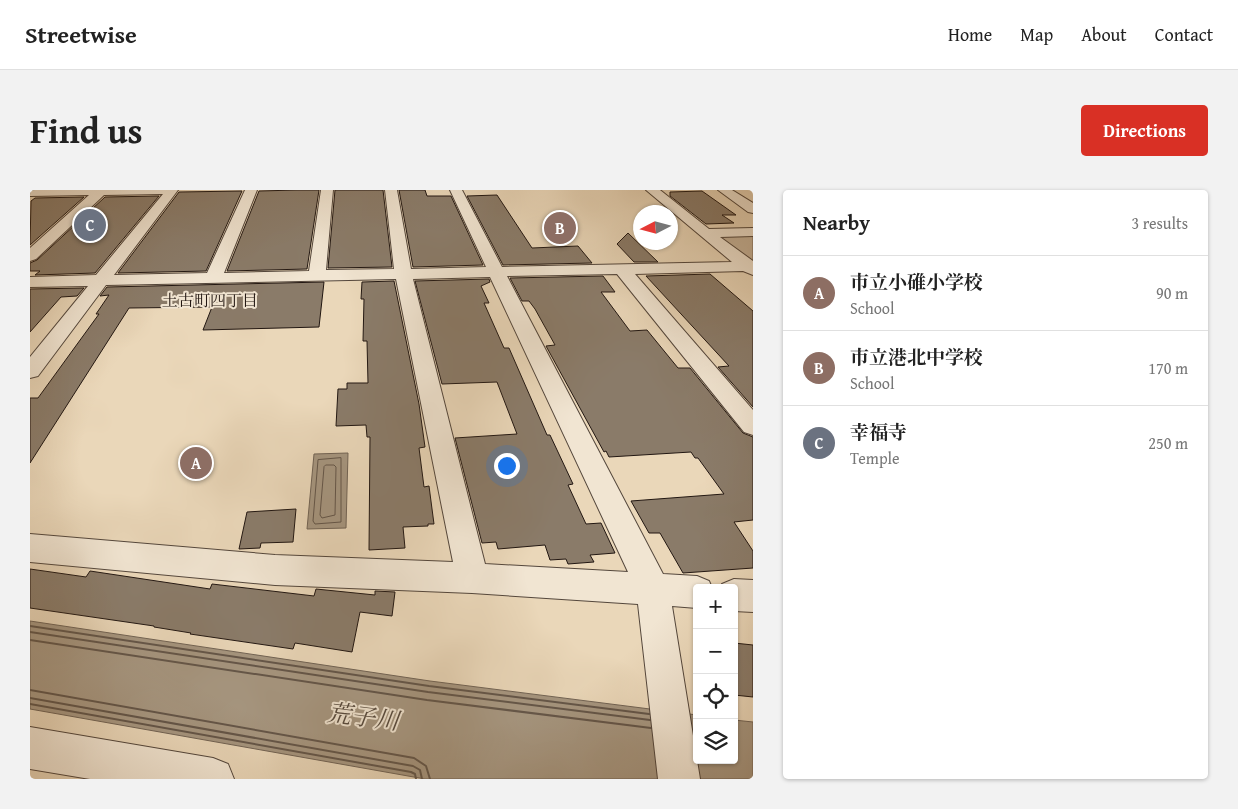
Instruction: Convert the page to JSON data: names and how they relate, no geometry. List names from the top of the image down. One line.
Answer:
{"districts":["土古町四丁目"],"water":["荒子川"],"north":"left","page":{"header":"Streetwise","nav":["Home","Map","About","Contact"],"title":"Find us","buttons":"Directions","heading":["Nearby","3 results"],"pins":["C","B","A"],"list":[{"mark":"A","name":"市立小碓小学校","note":"School","value":"90 m"},{"mark":"B","name":"市立港北中学校","note":"School","value":"170 m"},{"mark":"C","name":"幸福寺","note":"Temple","value":"250 m"}],"map_buttons":["+","−"]}}
